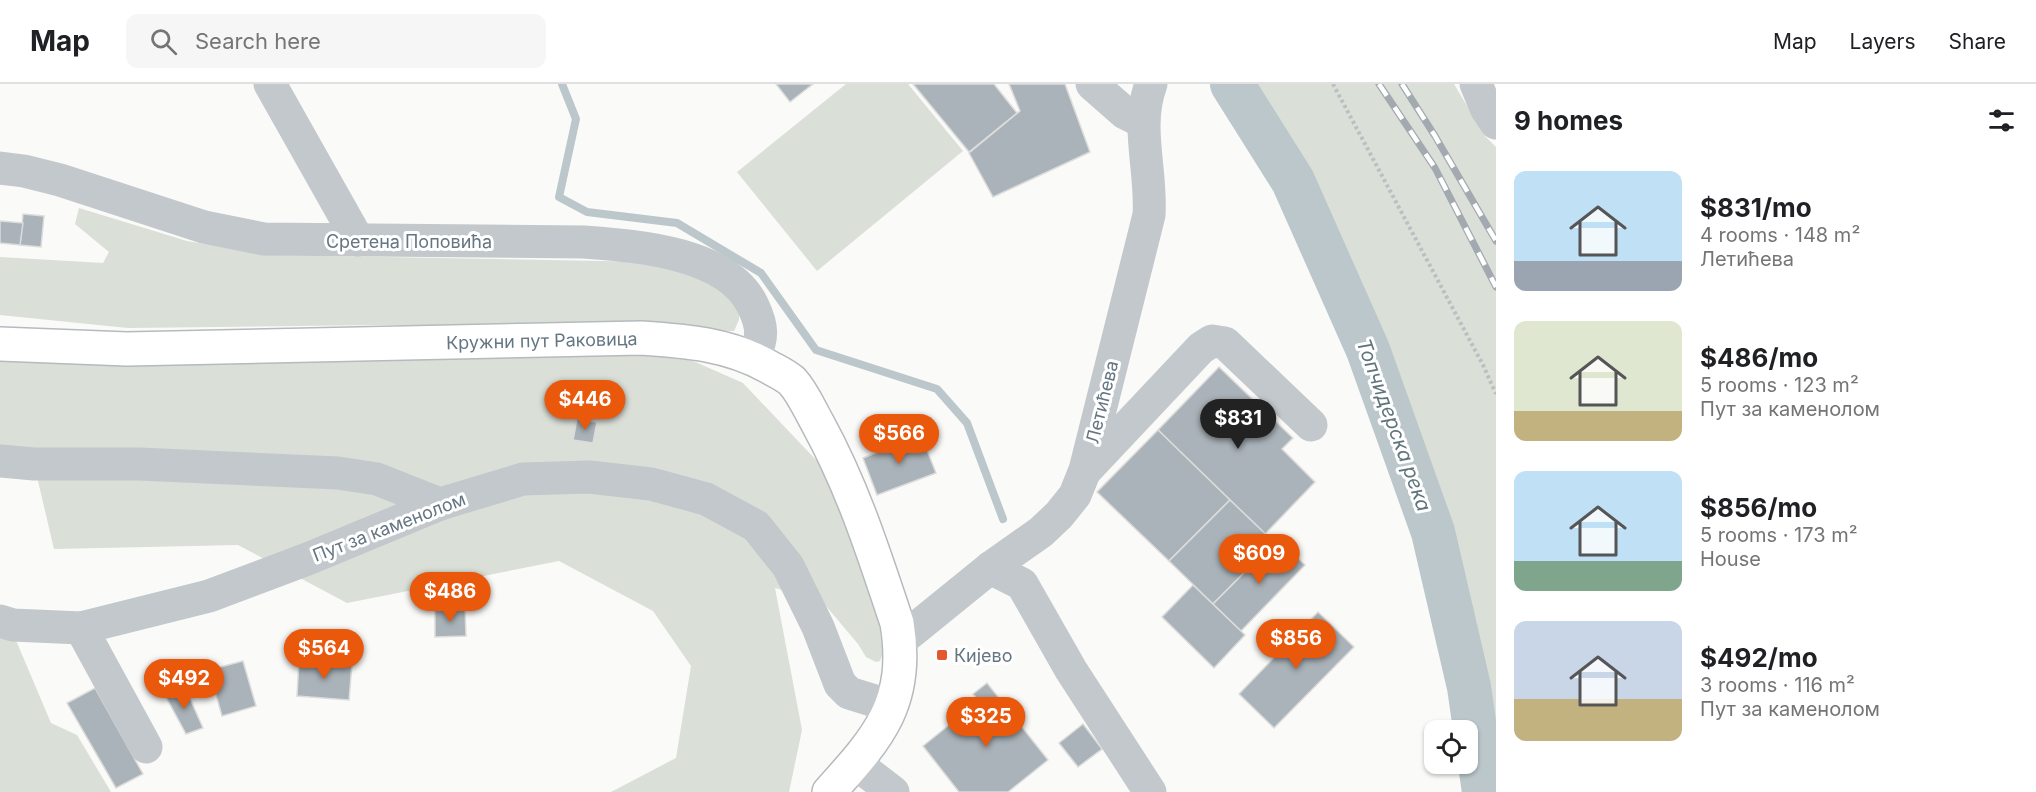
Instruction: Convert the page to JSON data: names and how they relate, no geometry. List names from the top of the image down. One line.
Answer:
{"streets":{"main road":["Кружни пут Раковица"],"street":["Сретена Поповића","Летићева","Пут за каменолом"]},"crossings":[["Сретена Поповића","Кружни пут Раковица"],["Кружни пут Раковица","Летићева"],["Кружни пут Раковица","Пут за каменолом"]],"water":["Топчидерска река"],"places":{"transit":["Кијево"]},"page":{"header":"Map","search":"Search here","nav":["Map","Layers","Share"],"heading":"9 homes","list":[{"name":"$831/mo","note":"4 rooms · 148 m² · Летићева"},{"name":"$486/mo","note":"5 rooms · 123 m² · Пут за каменолом"},{"name":"$856/mo","note":"5 rooms · 173 m² · House"},{"name":"$492/mo","note":"3 rooms · 116 m² · Пут за каменолом"}],"price":["$446","$831","$566","$609","$486","$856","$564","$492","$325"]}}
